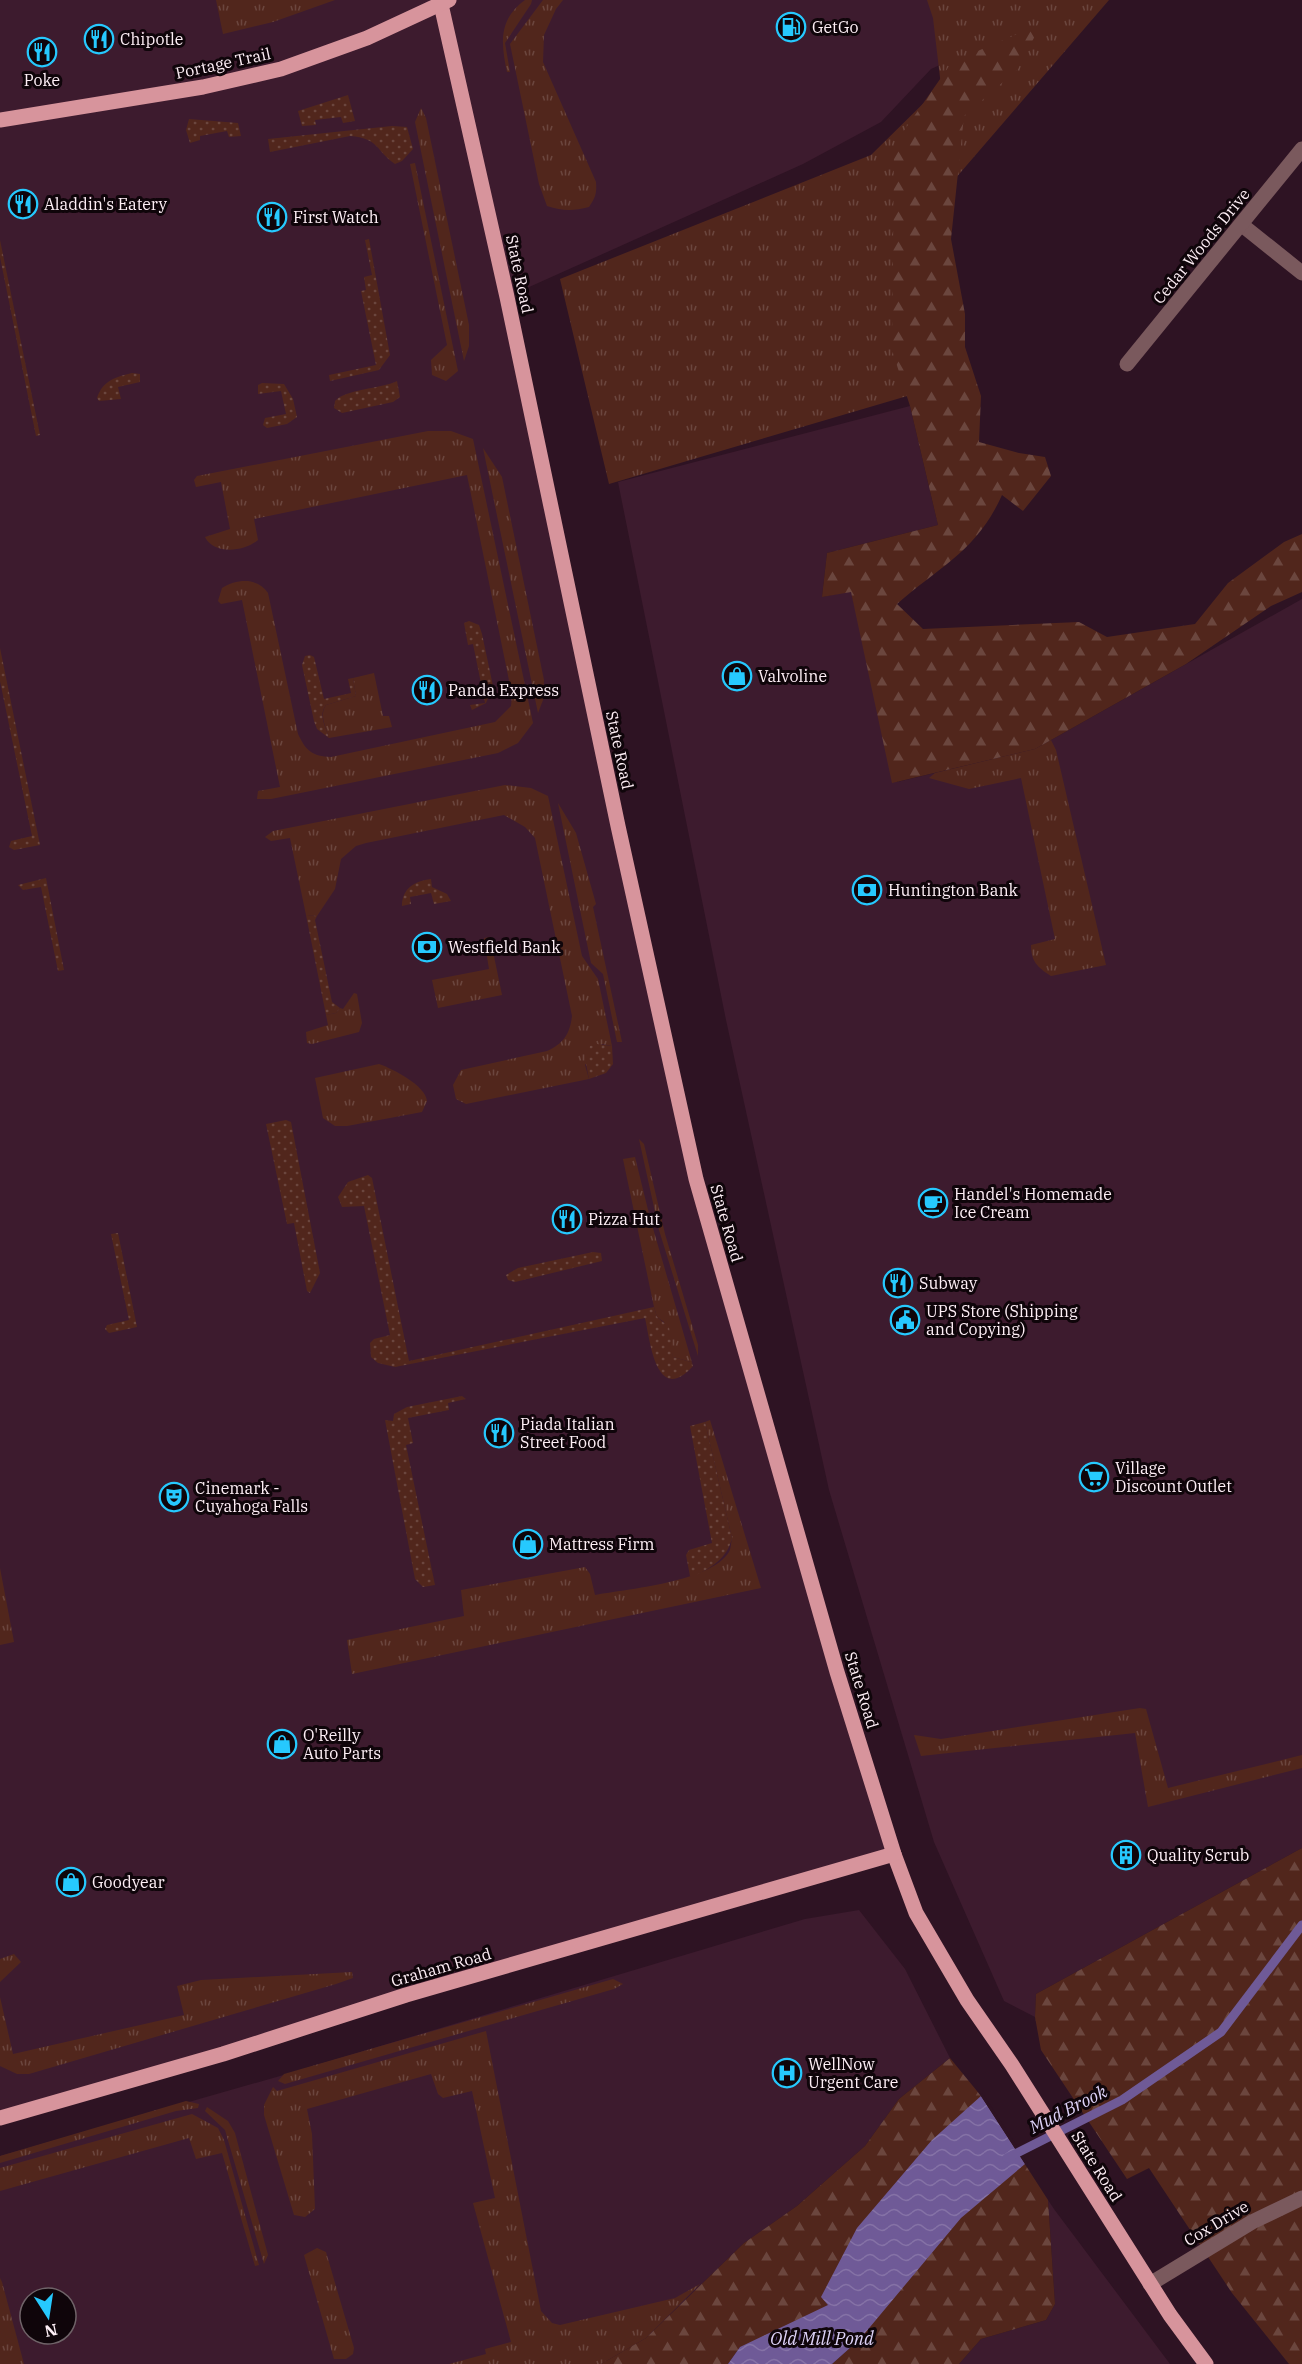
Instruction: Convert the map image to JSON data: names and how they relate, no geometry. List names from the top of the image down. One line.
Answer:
{"streets":{"main road":["Portage Trail","State Road","Graham Road"],"street":["Cedar Woods Drive","Cox Drive"]},"crossings":[["Portage Trail","State Road"],["State Road","Graham Road"],["State Road","Cox Drive"]],"water":["Mud Brook","Old Mill Pond"],"places":{"fuel station":["GetGo"],"restaurant":["Chipotle","Poke","Aladdin's Eatery","First Watch","Panda Express","Pizza Hut","Subway","Piada Italian Street Food"],"shop":["Valvoline","Mattress Firm","O'Reilly Auto Parts","Goodyear"],"bank":["Huntington Bank","Westfield Bank"],"cafe":["Handel's Homemade Ice Cream"],"public building":["UPS Store (Shipping and Copying)"],"supermarket":["Village Discount Outlet"],"theatre":["Cinemark - Cuyahoga Falls"],"building":["Quality Scrub"],"hospital":["WellNow Urgent Care"]},"north":"bottom"}
